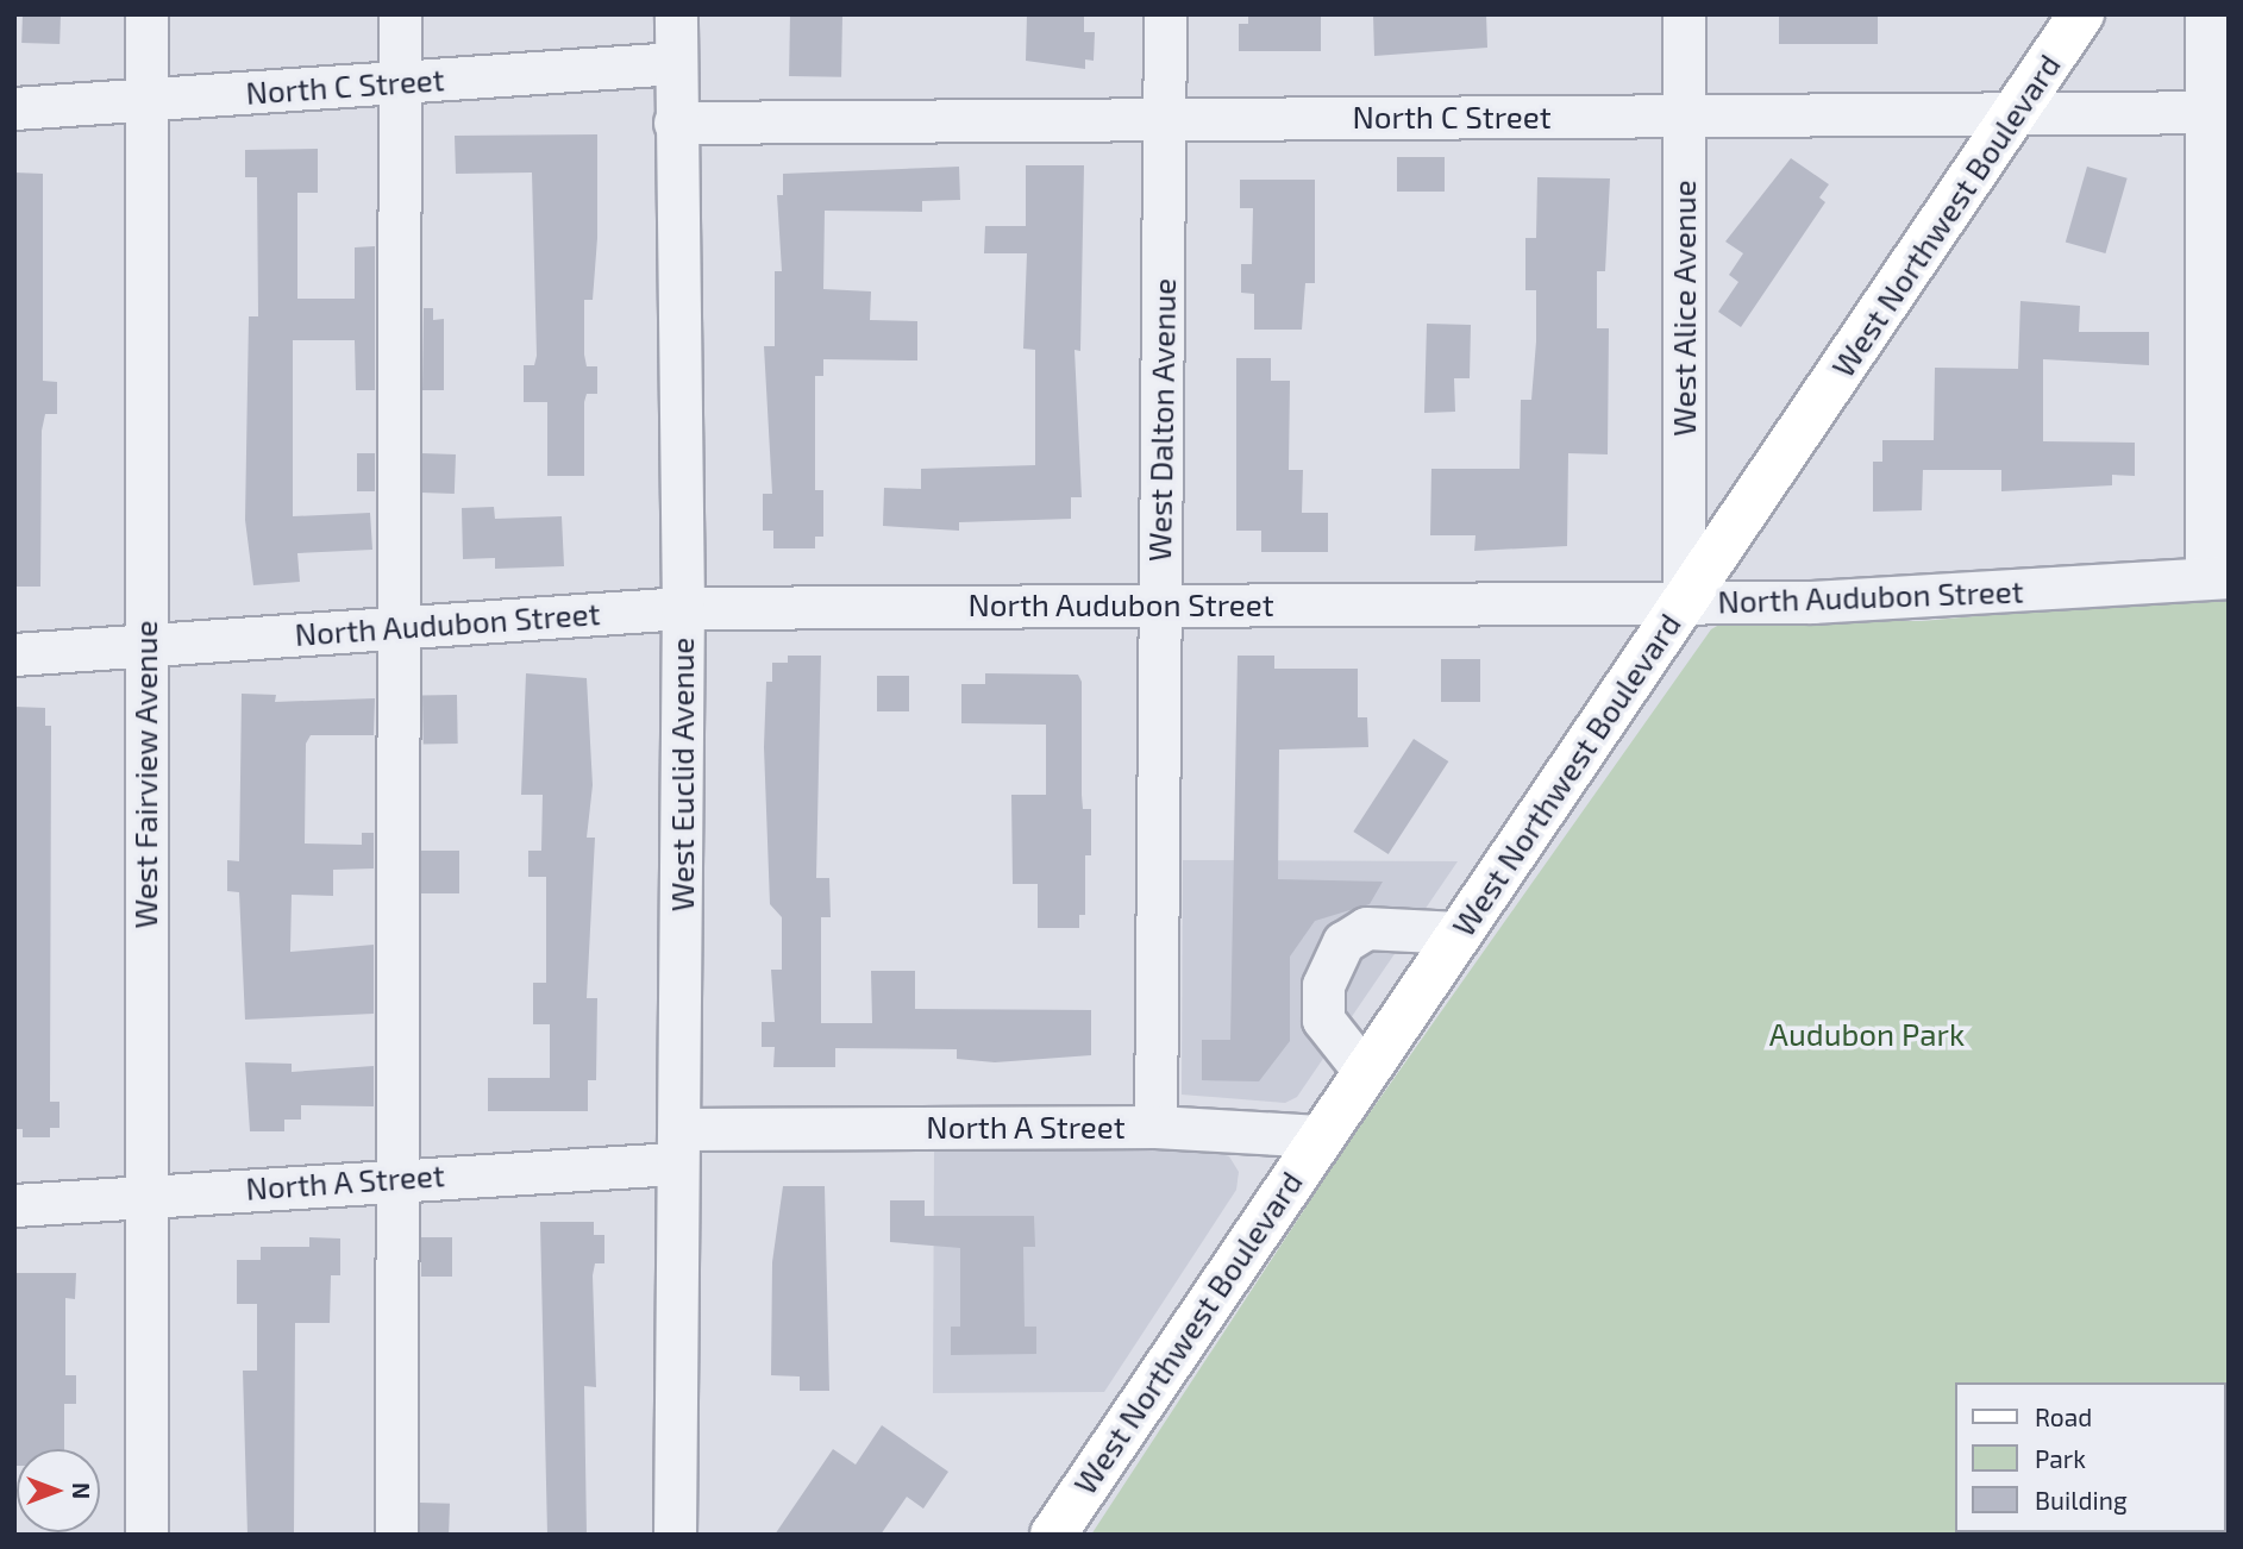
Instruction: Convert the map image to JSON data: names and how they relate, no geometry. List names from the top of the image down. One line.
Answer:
{"streets":{"main road":["West Northwest Boulevard"],"street":["North C Street","West Alice Avenue","West Dalton Avenue","North Audubon Street","West Fairview Avenue","West Euclid Avenue","North A Street"]},"crossings":[["North C Street","West Northwest Boulevard"],["North C Street","West Alice Avenue"],["North C Street","West Dalton Avenue"],["North C Street","West Fairview Avenue"],["North C Street","West Euclid Avenue"],["West Northwest Boulevard","West Alice Avenue"],["West Northwest Boulevard","North Audubon Street"],["West Northwest Boulevard","North A Street"],["West Alice Avenue","North Audubon Street"],["West Dalton Avenue","North Audubon Street"],["West Dalton Avenue","North A Street"],["North Audubon Street","West Fairview Avenue"],["North Audubon Street","West Euclid Avenue"],["West Fairview Avenue","North A Street"],["West Euclid Avenue","North A Street"]],"parks":["Audubon Park"],"legend":["Road","Park","Building"],"north":"right"}
